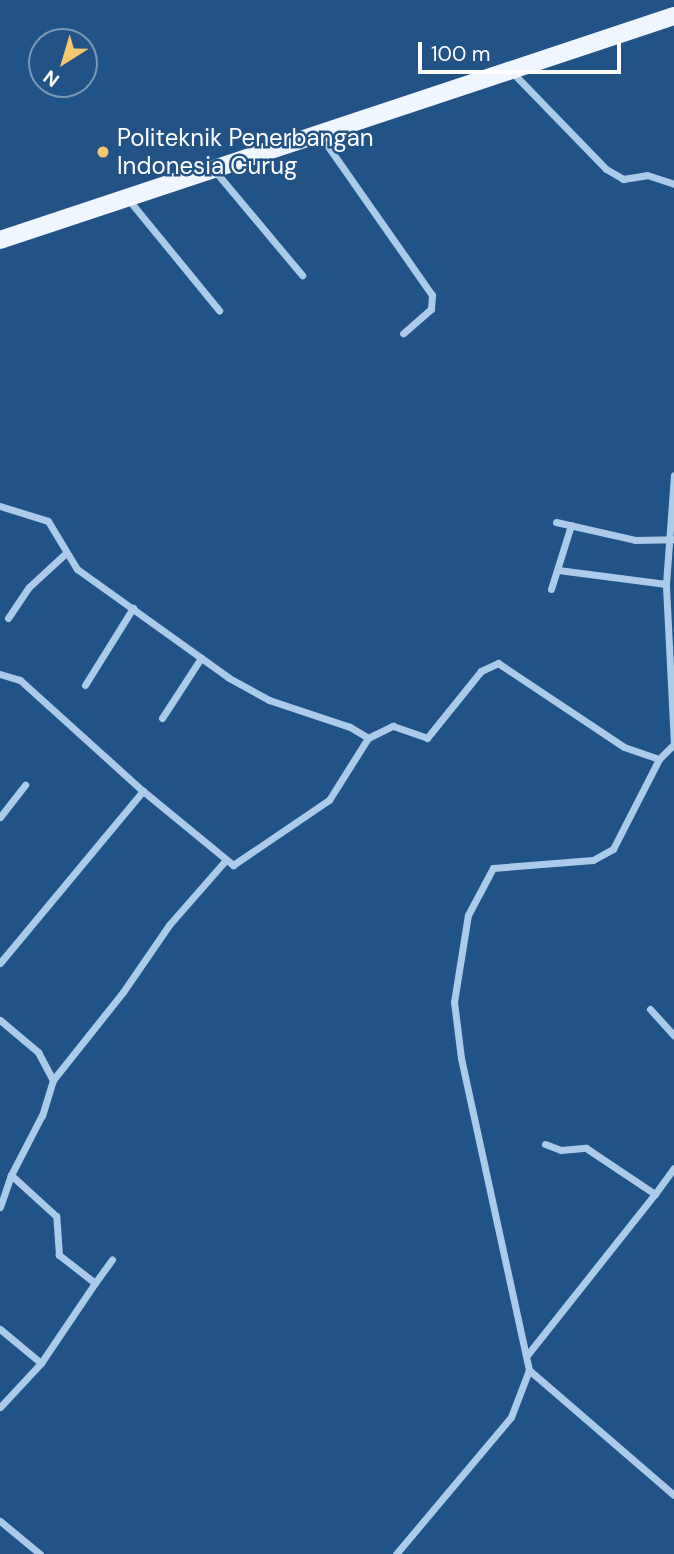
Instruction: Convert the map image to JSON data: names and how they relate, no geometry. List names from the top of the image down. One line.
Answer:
{"places":["Politeknik Penerbangan Indonesia Curug"],"scale_bar":"100 m","north":"bottom left"}
